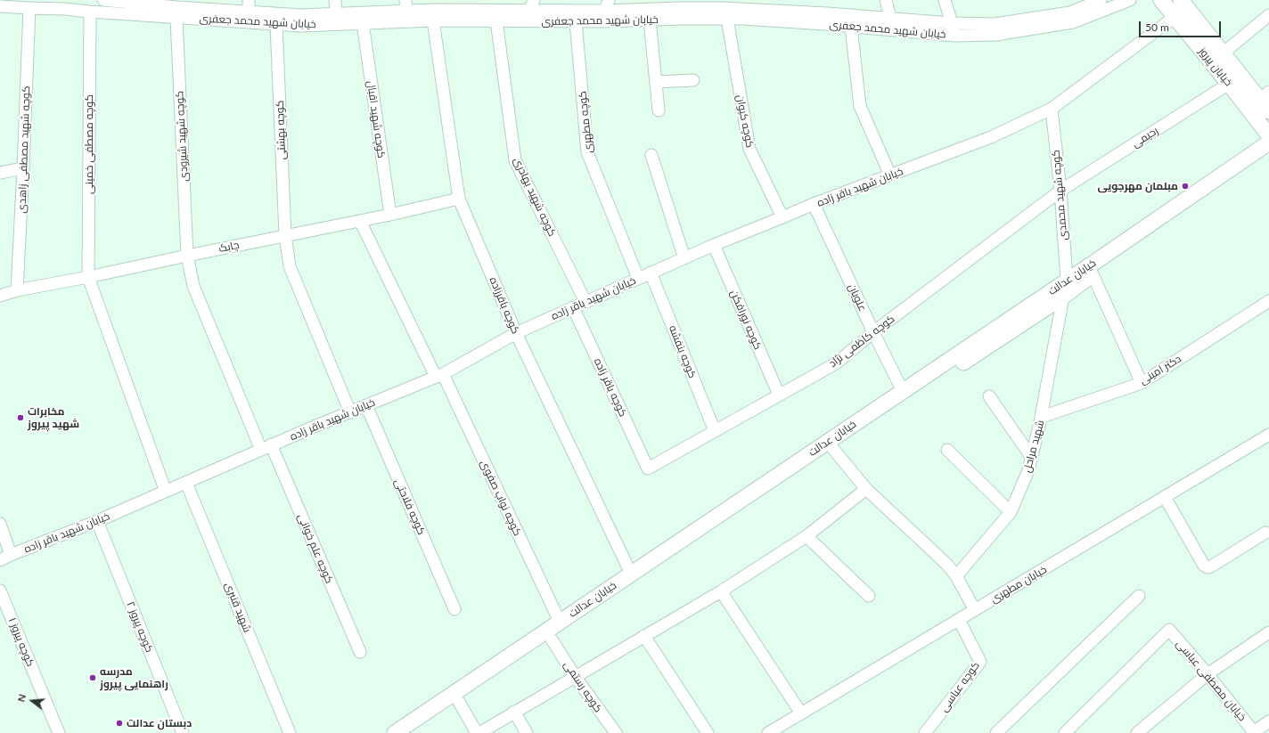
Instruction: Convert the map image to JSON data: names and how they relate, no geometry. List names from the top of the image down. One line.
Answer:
{"streets":{"main road":["خیابان پیروز","خیابان عدالت"],"street":["خیابان شهید محمد جعفری","کوچه شهید اقبال","کوچه کیوان","کوچه مطهری","کوچه بهشتی","کوچه شهید شیرودی","رحیمی","کوچه مصطفی خمینی","کوچه شهید مصطفی زاهدی","خیابان شهید باقر زاده","کوچه شهید محمدی","کوچه شهید بهادری","چابک","علویان","کوچه باقرزاده","کوچه نورافکن","کوچه کاظمی نژاد","کوچه بنفشه","دکتر امینی","کوچه باقر زاده","شهید مراحل","کوچه نواب صفوی","کوچه فلاحتی","کوچه علم خوانی","خیابان مطهری","شهید قنبری","کوچه پیروز ۲","کوچه پیروز ۱","خیابان مصطفی عباسی","کوچه رستمی","کوچه عباسی"]},"crossings":[["خیابان شهید محمد جعفری","کوچه شهید اقبال"],["خیابان شهید محمد جعفری","کوچه کیوان"],["خیابان شهید محمد جعفری","کوچه مطهری"],["خیابان شهید محمد جعفری","کوچه بهشتی"],["خیابان شهید محمد جعفری","کوچه شهید شیرودی"],["خیابان شهید محمد جعفری","کوچه مصطفی خمینی"],["خیابان شهید محمد جعفری","کوچه شهید مصطفی زاهدی"],["خیابان شهید محمد جعفری","کوچه شهید بهادری"],["خیابان شهید محمد جعفری","کوچه باقرزاده"],["خیابان پیروز","رحیمی"],["خیابان پیروز","خیابان شهید باقر زاده"],["کوچه شهید اقبال","چابک"],["کوچه کیوان","خیابان شهید باقر زاده"],["کوچه مطهری","خیابان شهید باقر زاده"],["کوچه بهشتی","خیابان شهید باقر زاده"],["کوچه بهشتی","چابک"],["کوچه شهید شیرودی","خیابان شهید باقر زاده"],["کوچه شهید شیرودی","چابک"],["کوچه شهید شیرودی","کوچه علم خوانی"],["رحیمی","کوچه شهید محمدی"],["رحیمی","کوچه کاظمی نژاد"],["کوچه مصطفی خمینی","چابک"],["کوچه شهید مصطفی زاهدی","چابک"],["خیابان شهید باقر زاده","کوچه شهید محمدی"],["خیابان شهید باقر زاده","کوچه شهید بهادری"],["خیابان شهید باقر زاده","علویان"],["خیابان شهید باقر زاده","کوچه باقرزاده"],["خیابان شهید باقر زاده","کوچه نورافکن"],["خیابان شهید باقر زاده","کوچه بنفشه"],["خیابان شهید باقر زاده","کوچه باقر زاده"],["خیابان شهید باقر زاده","کوچه نواب صفوی"],["خیابان شهید باقر زاده","کوچه فلاحتی"],["خیابان شهید باقر زاده","کوچه علم خوانی"],["خیابان شهید باقر زاده","شهید قنبری"],["خیابان شهید باقر زاده","کوچه پیروز ۲"],["کوچه شهید محمدی","خیابان عدالت"],["کوچه شهید محمدی","کوچه کاظمی نژاد"],["چابک","کوچه باقرزاده"],["چابک","کوچه نواب صفوی"],["خیابان عدالت","علویان"],["خیابان عدالت","کوچه باقرزاده"],["خیابان عدالت","شهید مراحل"],["خیابان عدالت","کوچه نواب صفوی"],["خیابان عدالت","کوچه رستمی"],["علویان","کوچه کاظمی نژاد"],["کوچه نورافکن","کوچه کاظمی نژاد"],["کوچه کاظمی نژاد","کوچه بنفشه"],["کوچه کاظمی نژاد","کوچه باقر زاده"],["دکتر امینی","شهید مراحل"],["خیابان مطهری","کوچه عباسی"]],"places":["مبلمان مهرجویی","مخابرات شهید پیروز","مدرسه راهنمایی پیروز","دبستان عدالت"],"scale_bar":"50 m","north":"left"}
